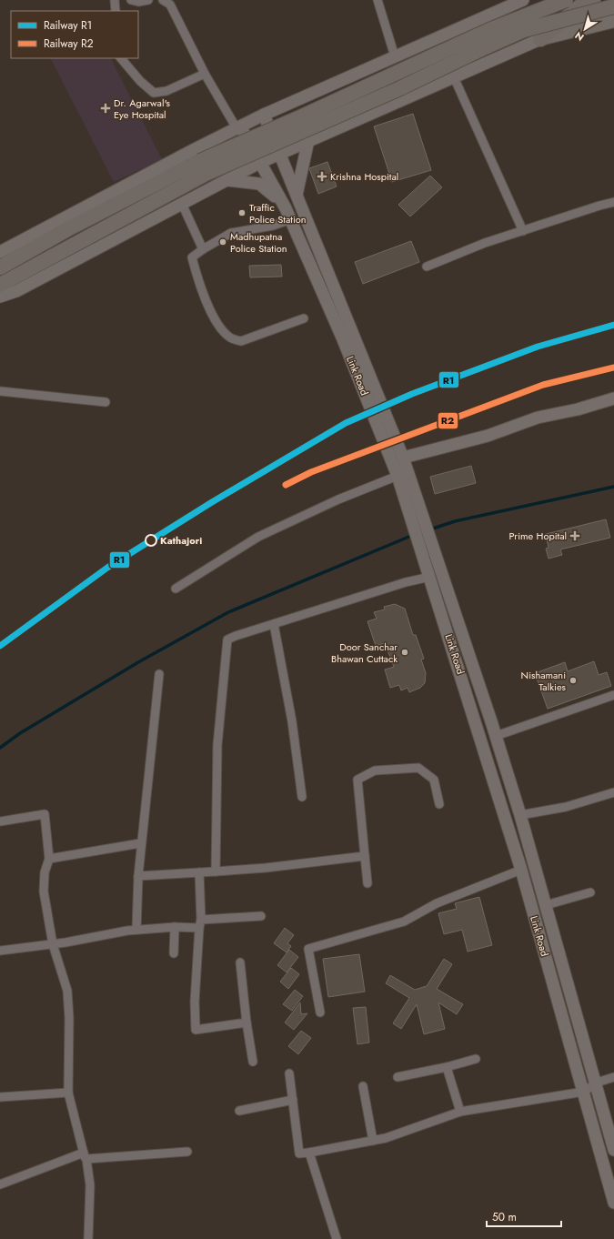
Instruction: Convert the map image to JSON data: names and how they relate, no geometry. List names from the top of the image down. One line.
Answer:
{"streets":{"main road":["Link Road"]},"places":{"health":["Dr. Agarwal's Eye Hospital","Krishna Hospital","Prime Hopital"],"other":["Traffic Police Station","Madhupatna Police Station","Kathajori","Door Sanchar Bhawan Cuttack","Nishamani Talkies"]},"lines":["rail line R1","rail line R2"],"legend":["Railway R1","Railway R2"],"scale_bar":"50 m","north":"bottom left"}
